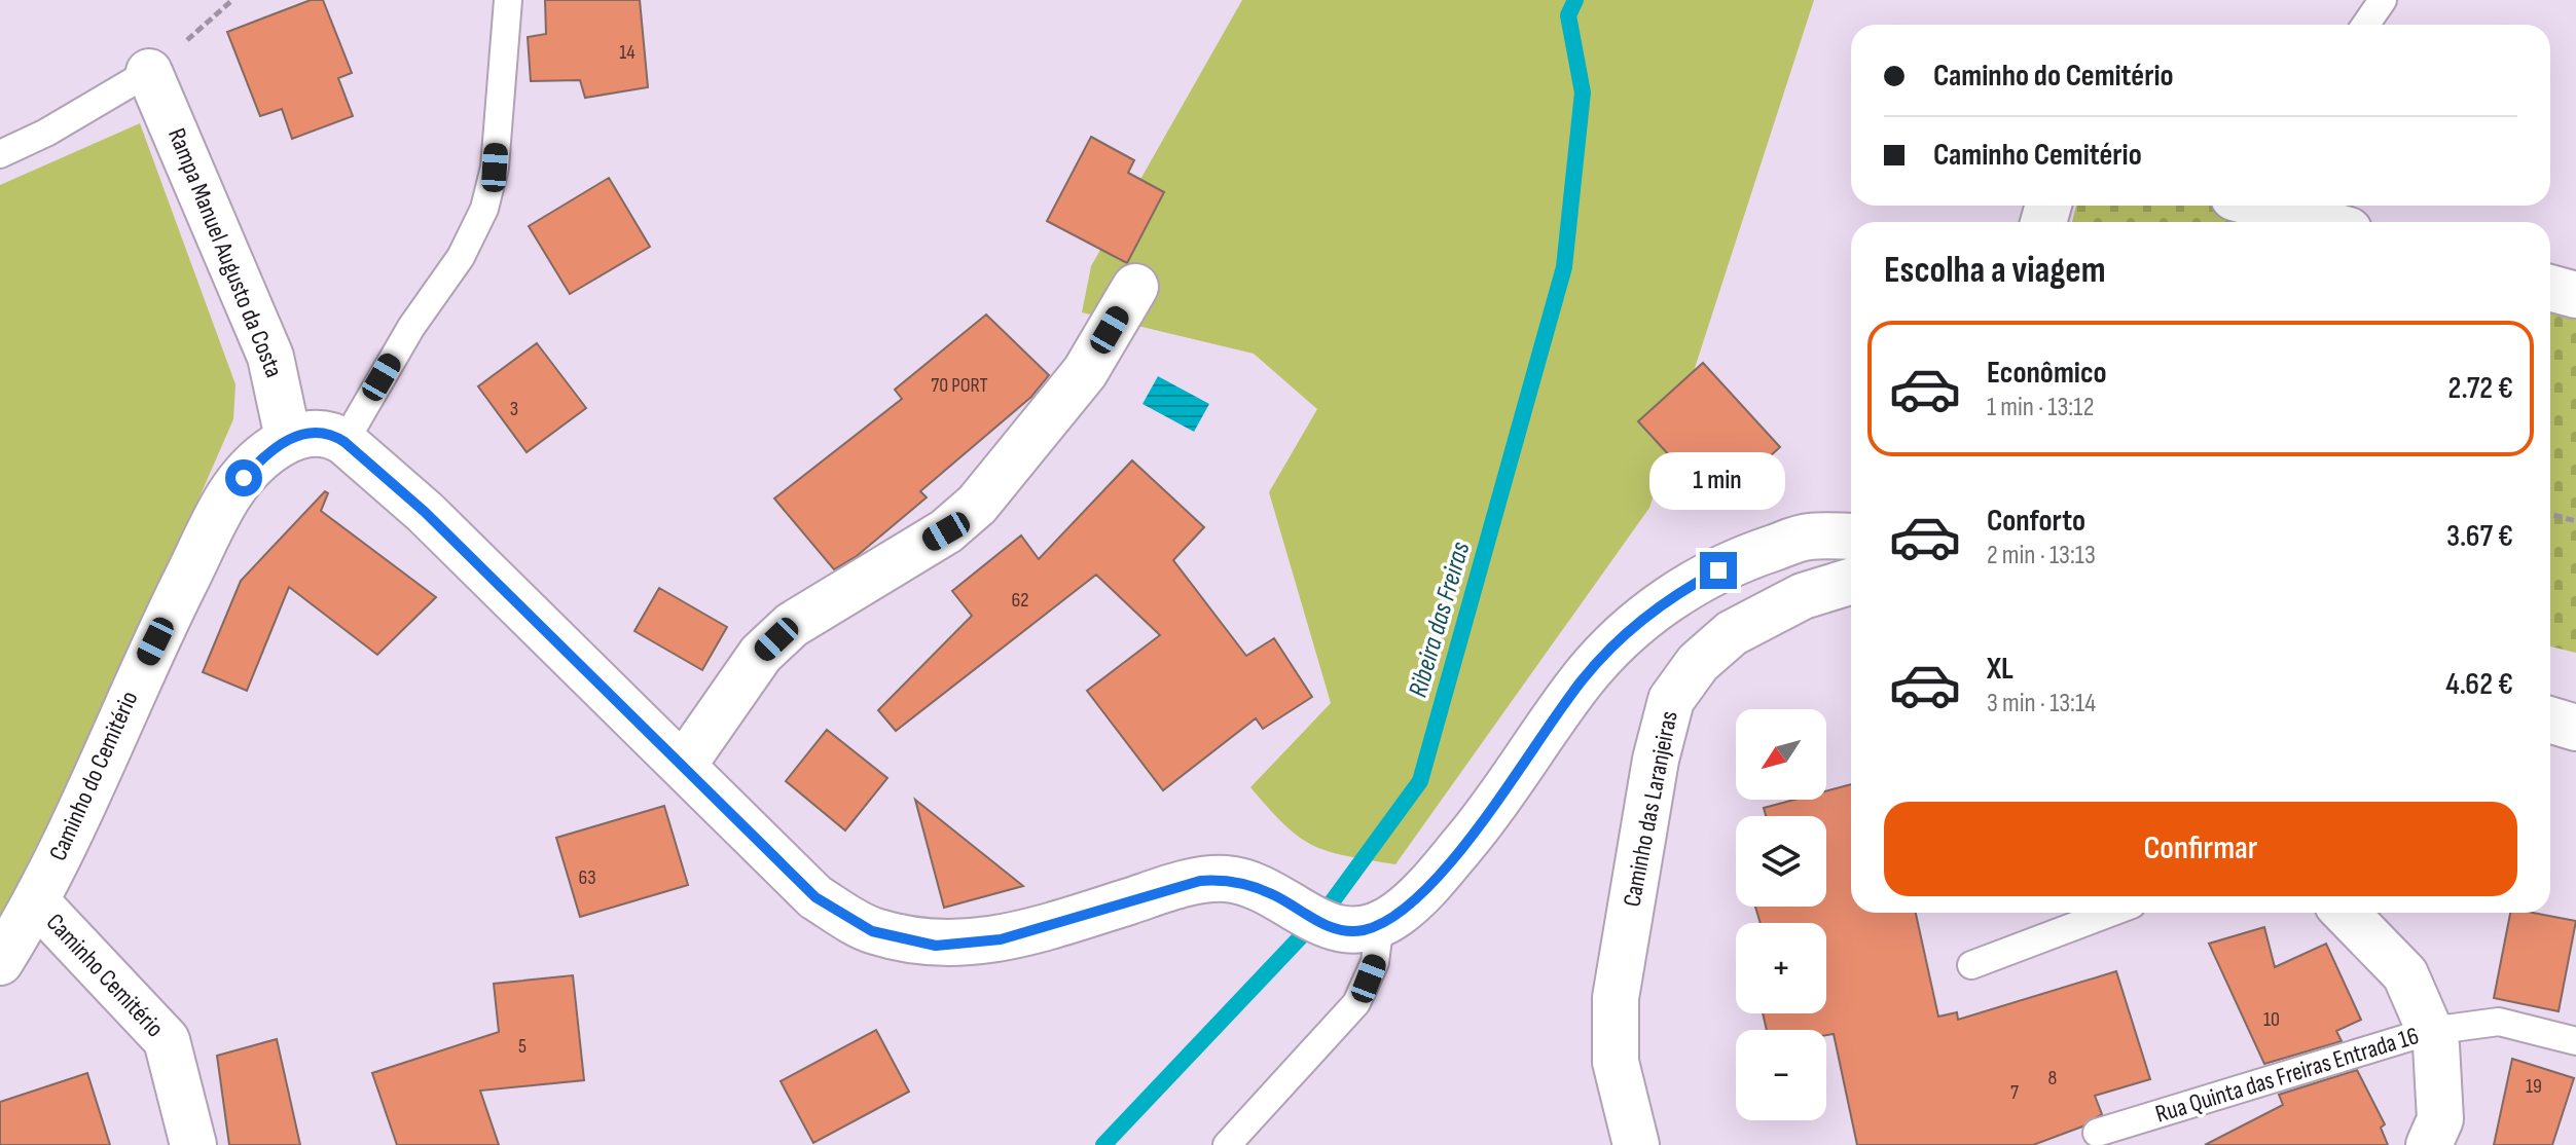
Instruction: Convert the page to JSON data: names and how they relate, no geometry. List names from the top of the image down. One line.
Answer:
{"streets":{"street":["Rampa Manuel Augusto da Costa","Caminho do Cemitério","Caminho das Laranjeiras","Caminho Cemitério"],"lane":["Rua Quinta das Freiras Entrada 16"]},"crossings":[["Rampa Manuel Augusto da Costa","Caminho do Cemitério"],["Caminho do Cemitério","Caminho Cemitério"]],"water":["Ribeira das Freiras"],"house_numbers":["14","70 PORT","3","62","63","10","5","8","19","7"],"north":"bottom left","page":{"banner":["Caminho do Cemitério","Caminho Cemitério"],"heading":"Escolha a viagem","list":[{"name":"Econômico","note":"1 min · 13:12","value":"2.72 €"},{"name":"Conforto","note":"2 min · 13:13","value":"3.67 €"},{"name":"XL","note":"3 min · 13:14","value":"4.62 €"}],"bubble":"1 min","map_buttons":["+","−"],"buttons":"Confirmar"}}
